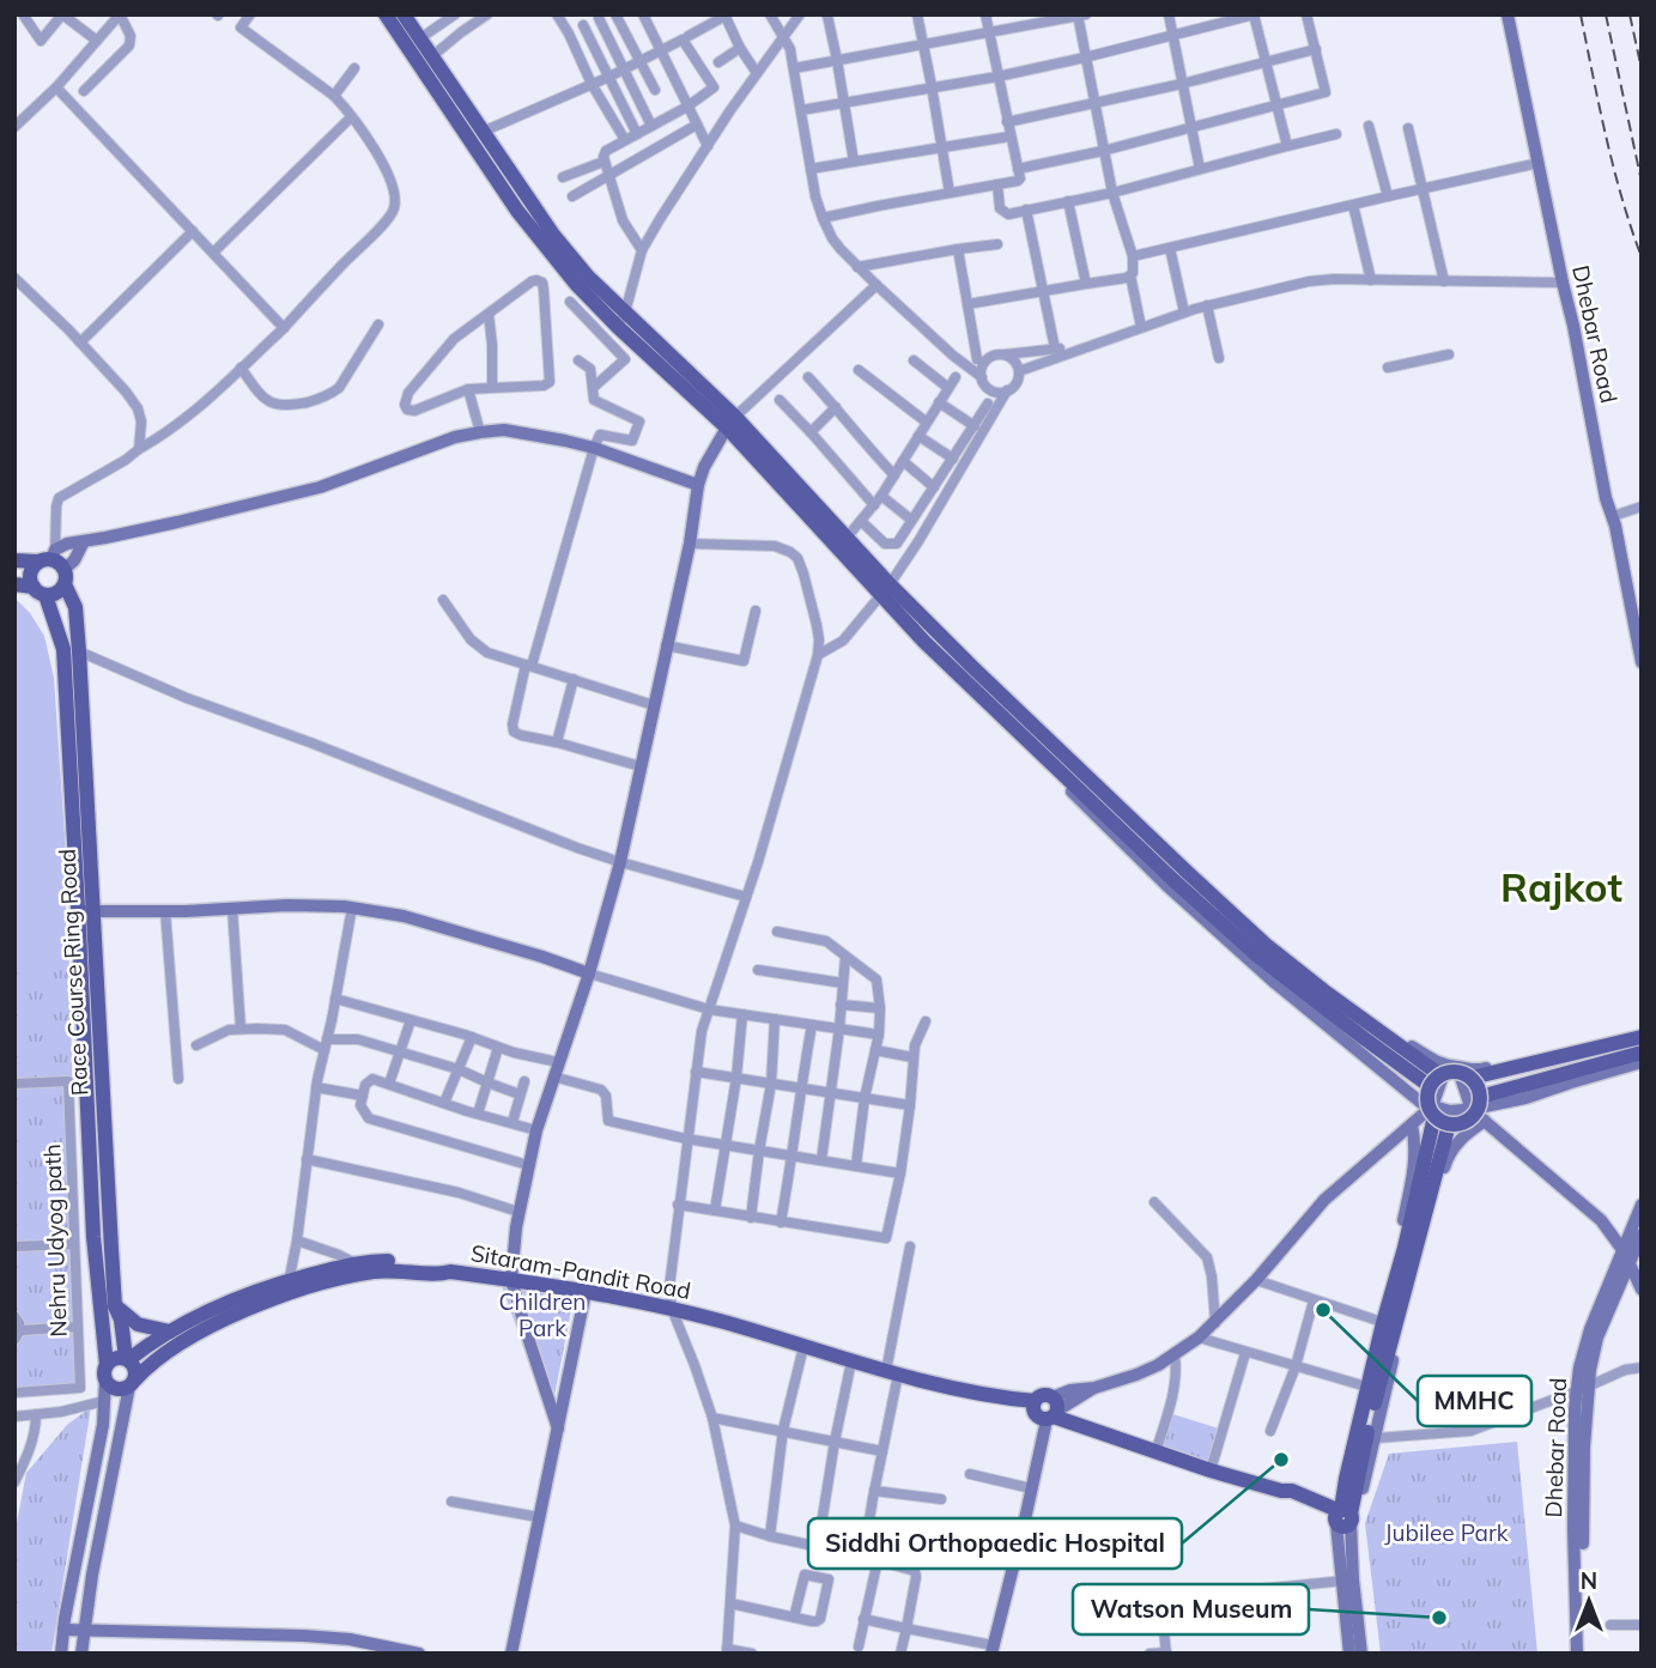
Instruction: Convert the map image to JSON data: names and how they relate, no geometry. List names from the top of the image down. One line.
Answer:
{"streets":{"main road":["Race Course Ring Road","Sitaram-Pandit Road"],"street":["Dhebar Road","Nehru Udyog path"]},"crossings":[["Race Course Ring Road","Sitaram-Pandit Road"]],"districts":["Rajkot"],"parks":["Children Park","Jubilee Park"],"places":["MMHC","Siddhi Orthopaedic Hospital","Watson Museum"],"north":"top"}
